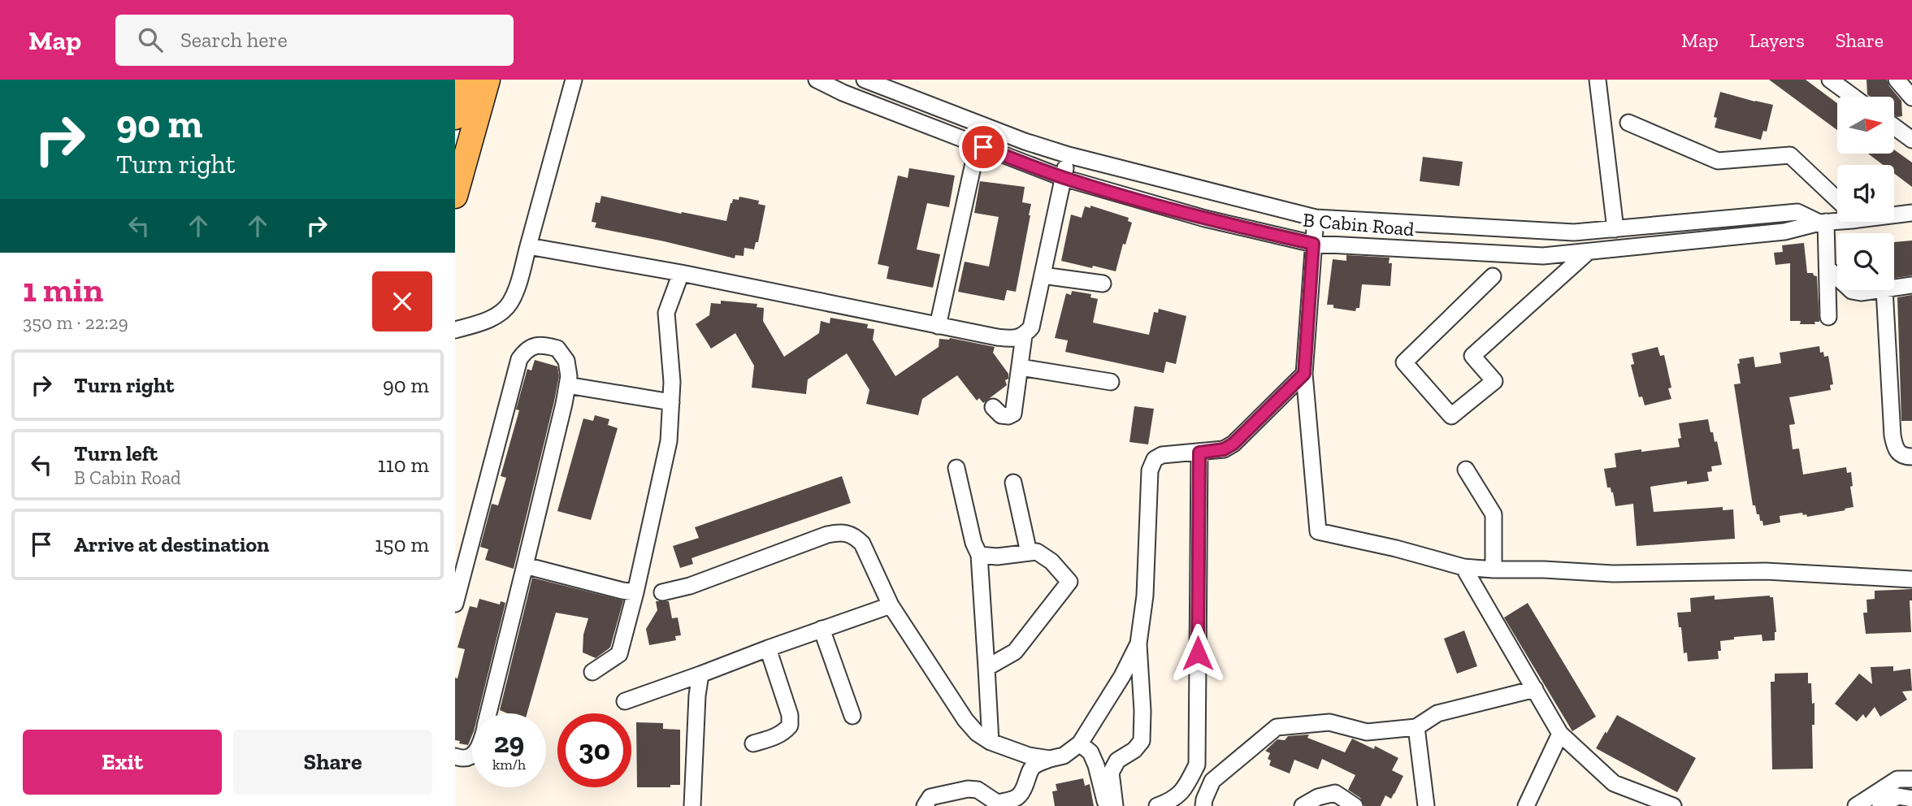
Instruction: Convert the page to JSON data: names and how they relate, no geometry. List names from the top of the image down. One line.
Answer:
{"streets":{"street":["B Cabin Road"]},"north":"right","page":{"header":"Map","search":"Search here","nav":["Map","Layers","Share"],"turn":["90 m","Turn right"],"heading":["1 min","350 m · 22:29"],"list":[{"name":"Turn right","value":"90 m"},{"name":"Turn left","note":"B Cabin Road","value":"110 m"},{"name":"Arrive at destination","value":"150 m"}],"speed":"29 km/h","limit":"30","buttons":["Exit","Share"]}}
